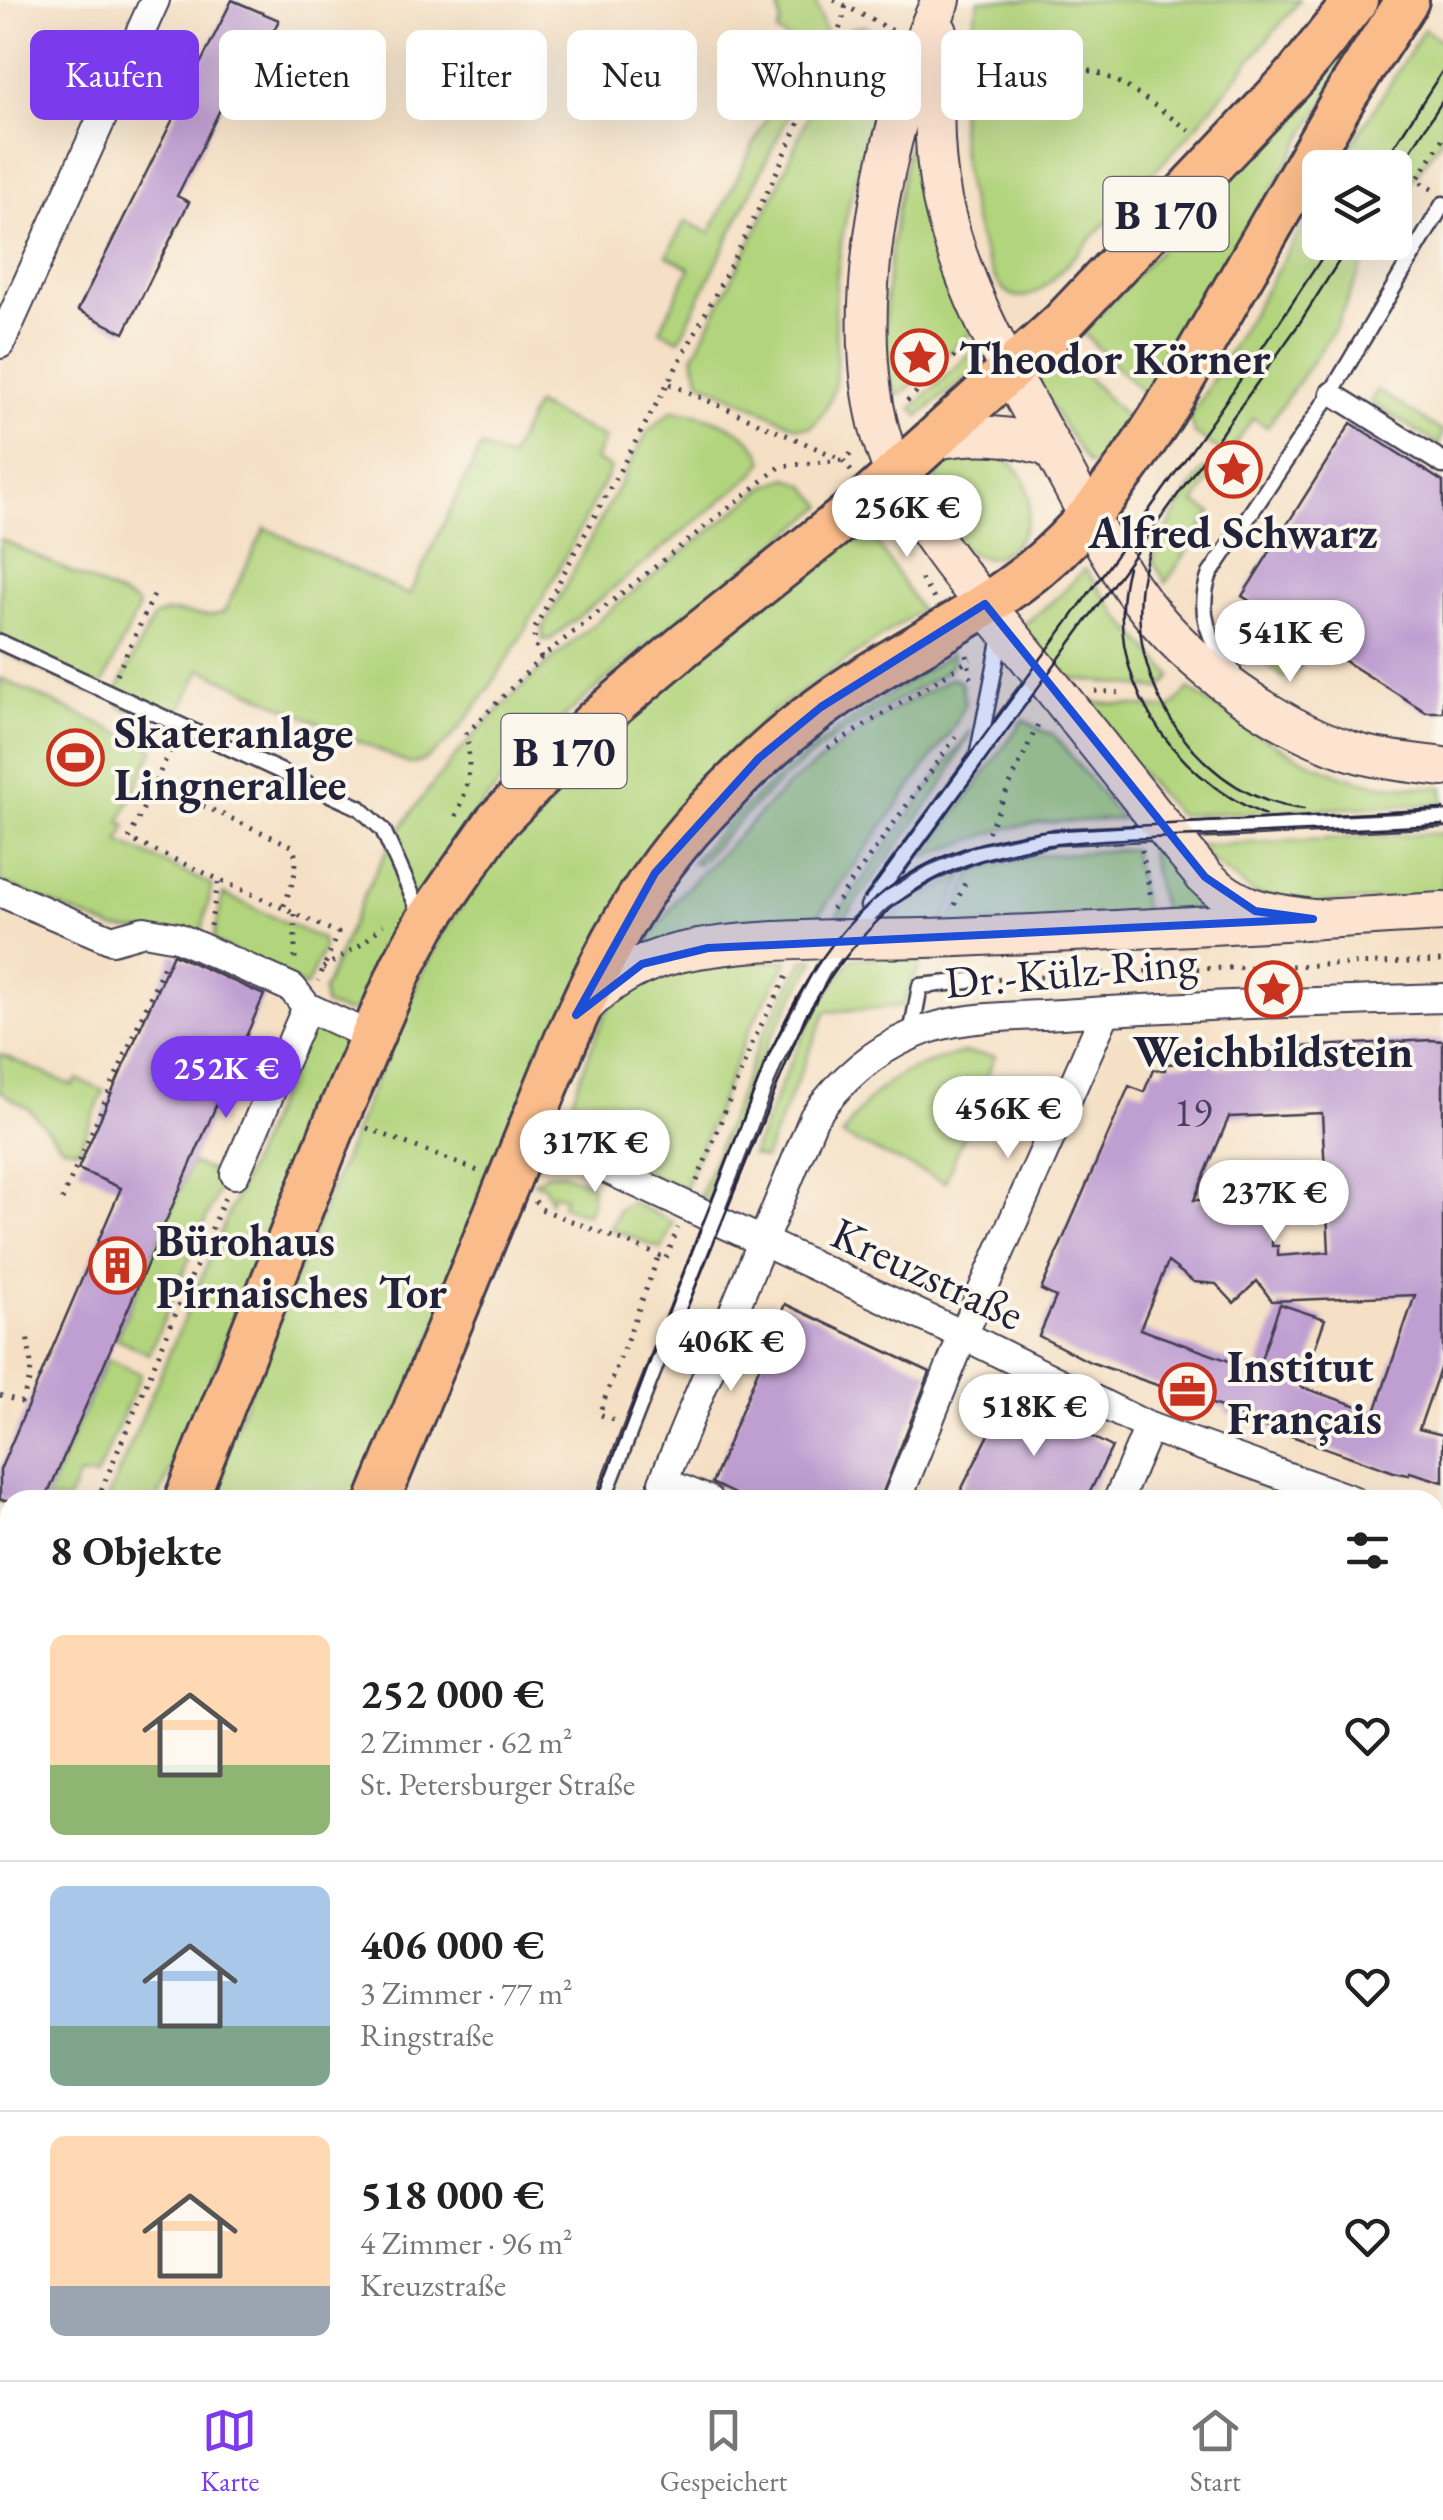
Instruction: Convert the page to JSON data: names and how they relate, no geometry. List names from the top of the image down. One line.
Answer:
{"streets":{"main road":["B 170","Dr.-Külz-Ring"],"street":["Kreuzstraße"]},"crossings":[["B 170","Dr.-Külz-Ring"],["B 170","Kreuzstraße"],["Dr.-Külz-Ring","Kreuzstraße"]],"places":{"place":["Theodor Körner","Alfred Schwarz","Weichbildstein"],"sports":["Skateranlage Lingnerallee"],"building":["Bürohaus Pirnaisches Tor"],"office":["Institut Français"]},"house_numbers":["19"],"page":{"chip":["Kaufen","Mieten","Filter","Neu","Wohnung","Haus"],"price":["256K €","541K €","252K €","456K €","317K €","237K €","406K €","518K €"],"heading":"8 Objekte","list":[{"name":"252 000 €","note":"2 Zimmer · 62 m² · St. Petersburger Straße"},{"name":"406 000 €","note":"3 Zimmer · 77 m² · Ringstraße"},{"name":"518 000 €","note":"4 Zimmer · 96 m² · Kreuzstraße"}],"tabs":["Karte","Gespeichert","Start"]}}
